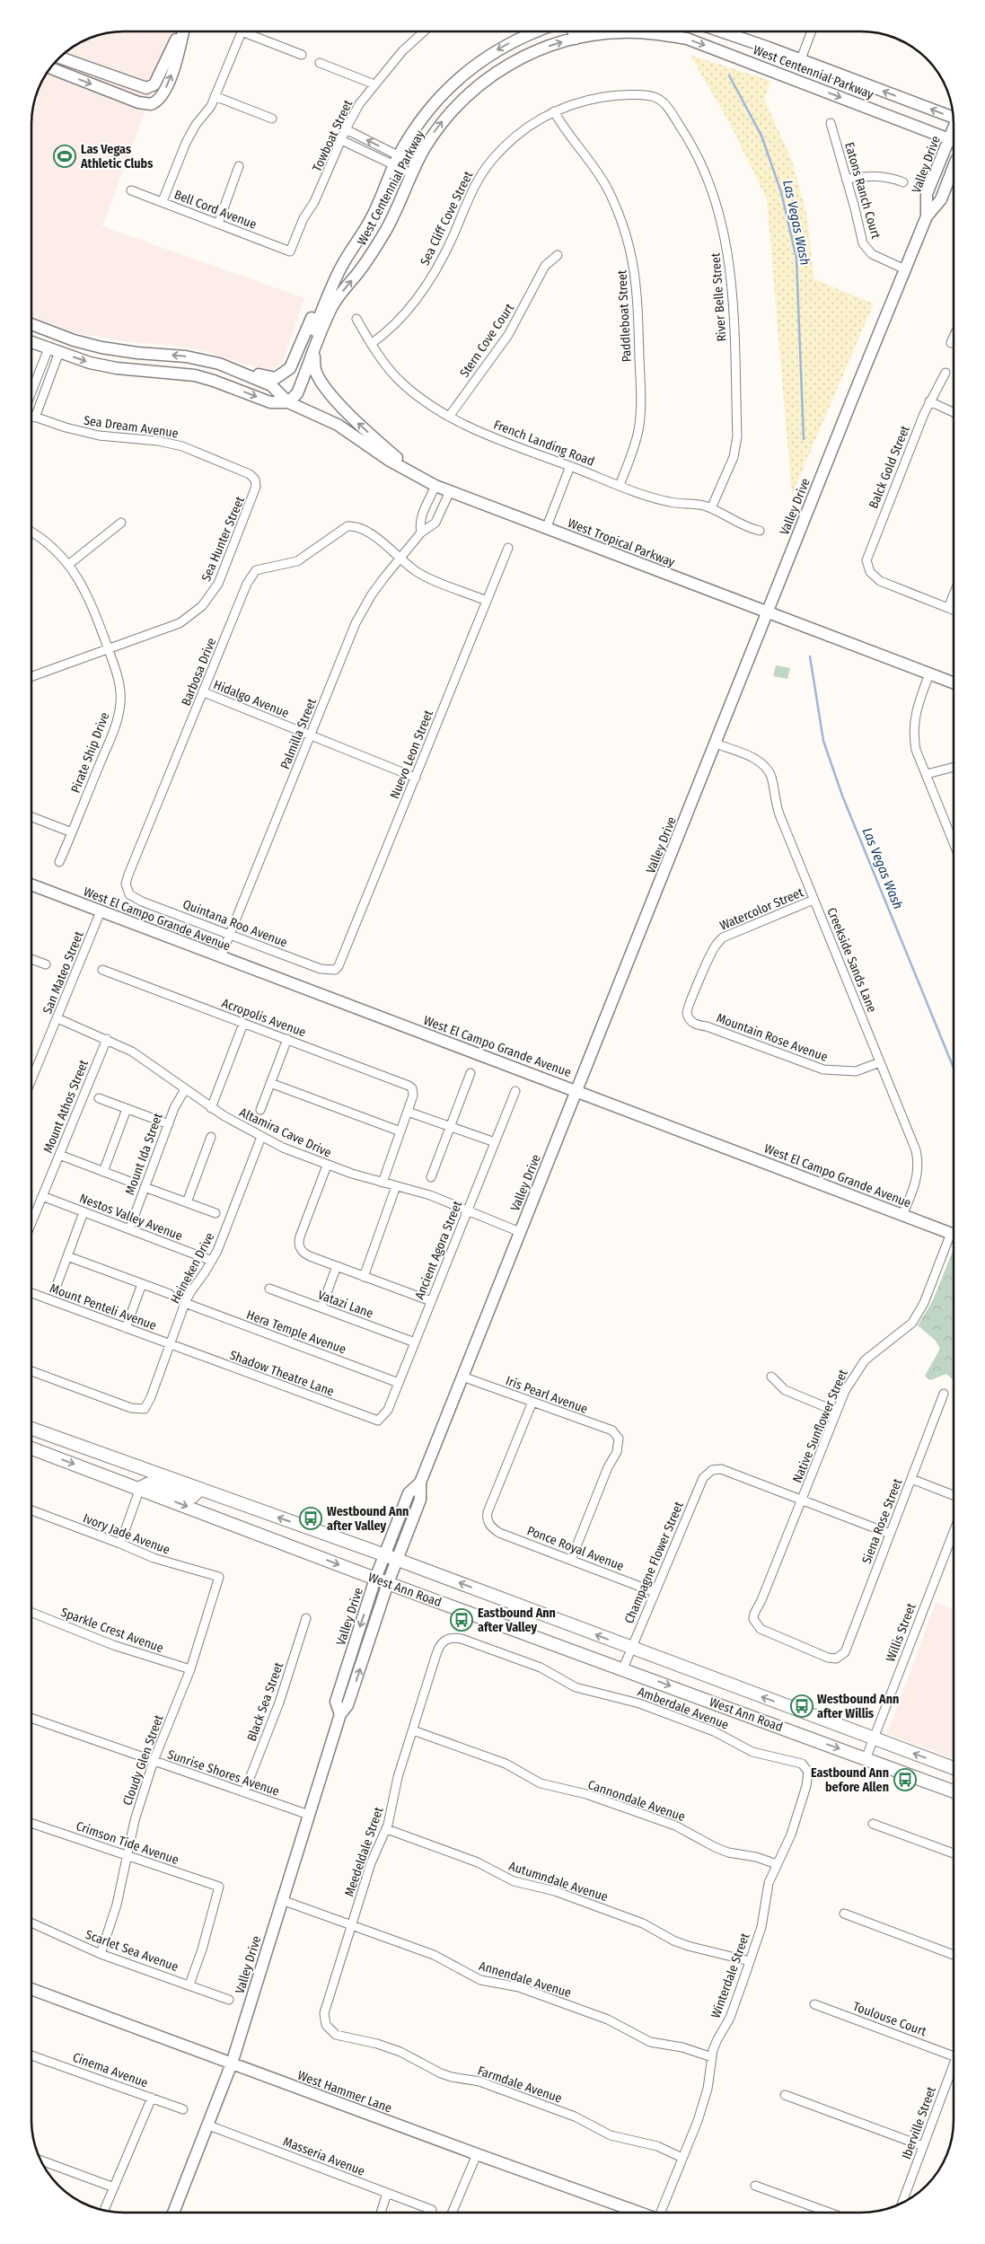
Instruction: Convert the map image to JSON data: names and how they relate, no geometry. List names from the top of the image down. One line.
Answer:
{"streets":{"main road":["West Ann Road"],"street":["West Centennial Parkway","Towboat Street","Valley Drive","Eatons Ranch Court","Bell Cord Avenue","Sea Cliff Cove Street","River Belle Street","Paddleboat Street","Stern Cove Court","Sea Dream Avenue","French Landing Road","Balck Gold Street","Sea Hunter Street","West Tropical Parkway","Barbosa Drive","Hidalgo Avenue","Palmilla Street","Pirate Ship Drive","Nuevo Leon Street","Watercolor Street","West El Campo Grande Avenue","Quintana Roo Avenue","Creekside Sands Lane","San Mateo Street","Acropolis Avenue","Mountain Rose Avenue","Mount Athos Street","Altamira Cave Drive","Mount Ida Street","Nestos Valley Avenue","Ancient Agora Street","Heineken Drive","Vatazi Lane","Mount Penteli Avenue","Hera Temple Avenue","Shadow Theatre Lane","Iris Pearl Avenue","Native Sunflower Street","Siena Rose Street","Ivory Jade Avenue","Ponce Royal Avenue","Champagne Flower Street","Sparkle Crest Avenue","Willis Street","Black Sea Street","Amberdale Avenue","Cloudy Glen Street","Sunrise Shores Avenue","Cannondale Avenue","Crimson Tide Avenue","Meedeldale Street","Autumndale Avenue","Scarlet Sea Avenue","Winterdale Street","Annendale Avenue","Toulouse Court","Cinema Avenue","Farmdale Avenue","West Hammer Lane","Iberville Street","Masseria Avenue"]},"crossings":[["West Centennial Parkway","Valley Drive"],["West Centennial Parkway","West Tropical Parkway"],["Towboat Street","Bell Cord Avenue"],["Valley Drive","Eatons Ranch Court"],["Valley Drive","West Tropical Parkway"],["Valley Drive","West El Campo Grande Avenue"],["Valley Drive","Creekside Sands Lane"],["Valley Drive","Altamira Cave Drive"],["Valley Drive","Iris Pearl Avenue"],["Valley Drive","West Ann Road"],["Valley Drive","Sunrise Shores Avenue"],["Valley Drive","Annendale Avenue"],["Valley Drive","West Hammer Lane"],["Valley Drive","Masseria Avenue"],["Sea Cliff Cove Street","River Belle Street"],["Sea Cliff Cove Street","Paddleboat Street"],["Sea Cliff Cove Street","French Landing Road"],["River Belle Street","French Landing Road"],["Paddleboat Street","French Landing Road"],["Stern Cove Court","French Landing Road"],["Sea Dream Avenue","Sea Hunter Street"],["Sea Hunter Street","Pirate Ship Drive"],["West Tropical Parkway","Palmilla Street"],["Barbosa Drive","Hidalgo Avenue"],["Barbosa Drive","Palmilla Street"],["Barbosa Drive","Quintana Roo Avenue"],["Hidalgo Avenue","Palmilla Street"],["Hidalgo Avenue","Nuevo Leon Street"],["Palmilla Street","West El Campo Grande Avenue"],["Palmilla Street","Quintana Roo Avenue"],["Nuevo Leon Street","Quintana Roo Avenue"],["Watercolor Street","Creekside Sands Lane"],["Watercolor Street","Mountain Rose Avenue"],["West El Campo Grande Avenue","Creekside Sands Lane"],["West El Campo Grande Avenue","San Mateo Street"],["Creekside Sands Lane","Mountain Rose Avenue"],["San Mateo Street","Altamira Cave Drive"],["Mount Athos Street","Altamira Cave Drive"],["Mount Athos Street","Nestos Valley Avenue"],["Altamira Cave Drive","Mount Ida Street"],["Altamira Cave Drive","Ancient Agora Street"],["Altamira Cave Drive","Heineken Drive"],["Mount Ida Street","Nestos Valley Avenue"],["Nestos Valley Avenue","Heineken Drive"],["Ancient Agora Street","Vatazi Lane"],["Ancient Agora Street","Hera Temple Avenue"],["Ancient Agora Street","Shadow Theatre Lane"],["Heineken Drive","Mount Penteli Avenue"],["Heineken Drive","Hera Temple Avenue"],["Heineken Drive","Shadow Theatre Lane"],["Mount Penteli Avenue","Shadow Theatre Lane"],["Iris Pearl Avenue","Ponce Royal Avenue"],["Native Sunflower Street","Siena Rose Street"],["Native Sunflower Street","Champagne Flower Street"],["Ivory Jade Avenue","Cloudy Glen Street"],["Ponce Royal Avenue","Champagne Flower Street"],["Champagne Flower Street","West Ann Road"],["West Ann Road","Willis Street"],["Sparkle Crest Avenue","Cloudy Glen Street"],["Black Sea Street","Sunrise Shores Avenue"],["Amberdale Avenue","Meedeldale Street"],["Amberdale Avenue","Winterdale Street"],["Cloudy Glen Street","Sunrise Shores Avenue"],["Cloudy Glen Street","Crimson Tide Avenue"],["Cloudy Glen Street","Scarlet Sea Avenue"],["Cannondale Avenue","Meedeldale Street"],["Cannondale Avenue","Winterdale Street"],["Crimson Tide Avenue","Scarlet Sea Avenue"],["Meedeldale Street","Autumndale Avenue"],["Meedeldale Street","Annendale Avenue"],["Meedeldale Street","Farmdale Avenue"],["Autumndale Avenue","Winterdale Street"],["Winterdale Street","Annendale Avenue"],["Winterdale Street","Farmdale Avenue"]],"water":["Las Vegas Wash"],"places":{"sports":["Las Vegas Athletic Clubs"],"bus stop":["Westbound Ann after Valley","Eastbound Ann after Valley","Westbound Ann after Willis","Eastbound Ann before Allen"]}}
